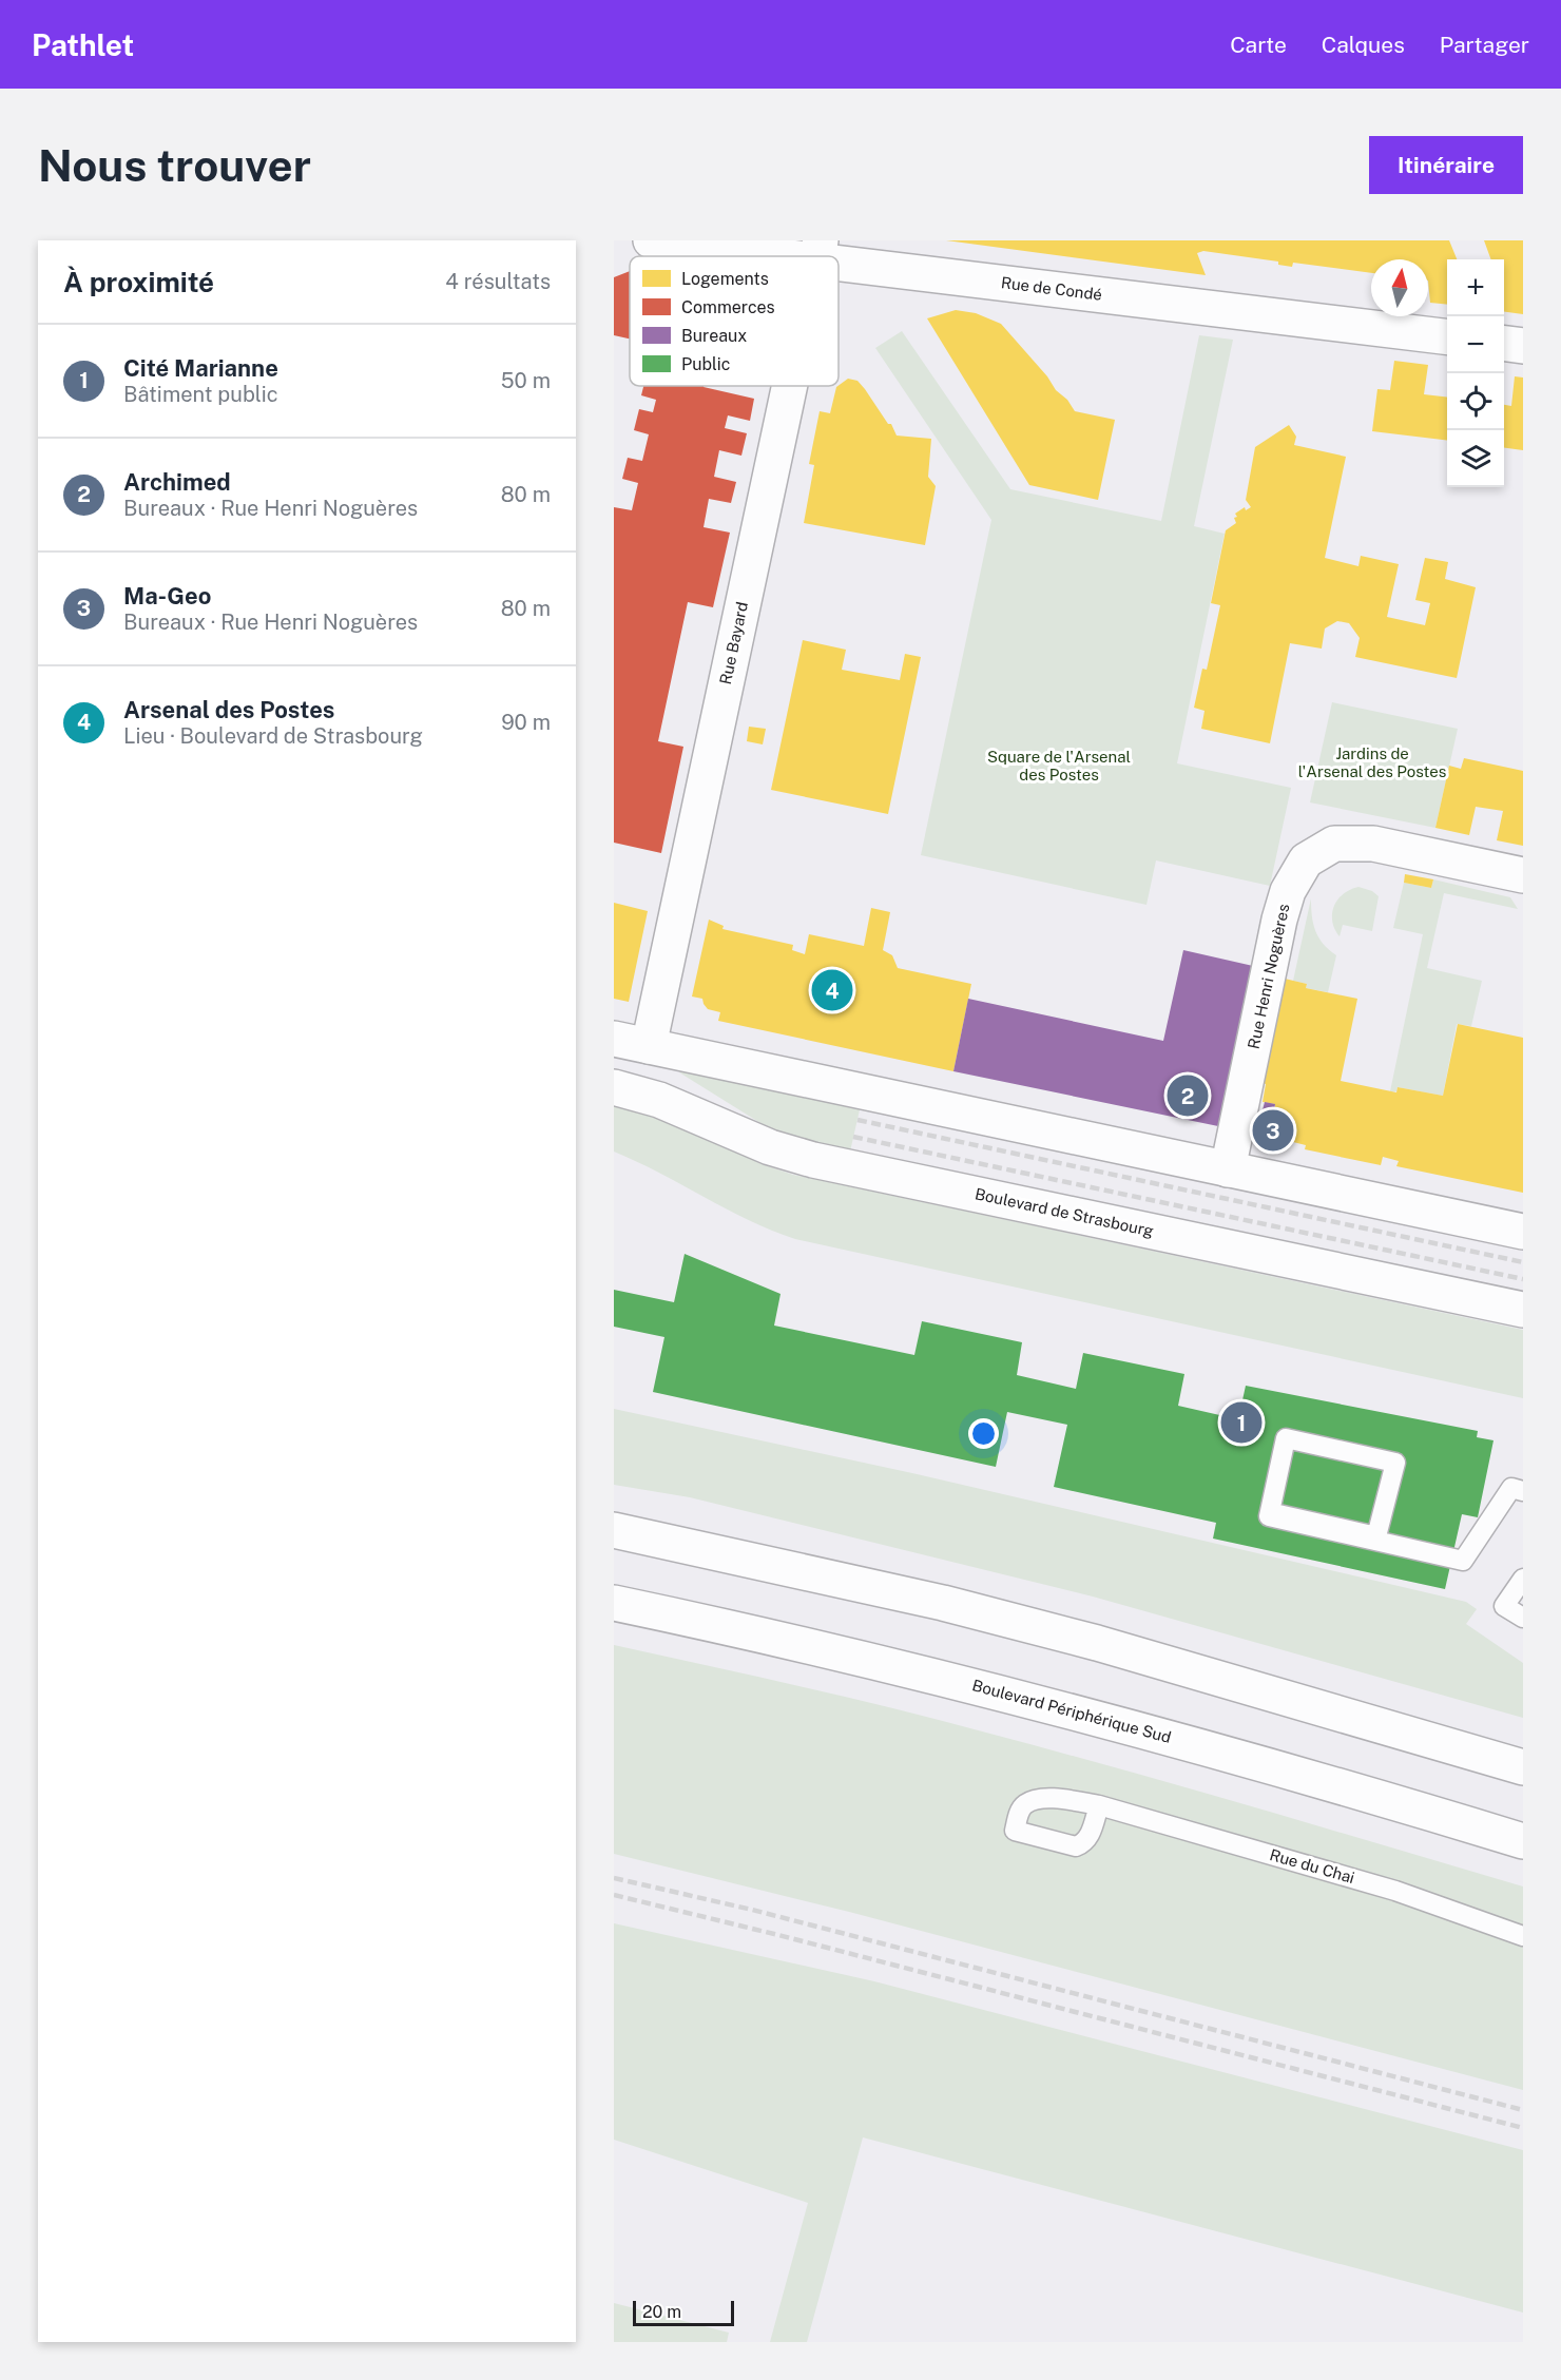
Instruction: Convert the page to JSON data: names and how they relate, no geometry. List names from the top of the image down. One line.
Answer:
{"streets":{"main road":["Rue de Condé","Rue Bayard","Rue Henri Noguères","Boulevard de Strasbourg","Boulevard Périphérique Sud"],"lane":["Rue du Chai"]},"parks":["Jardins de l'Arsenal des Postes","Square de l'Arsenal des Postes"],"legend":["Logements","Commerces","Bureaux","Public"],"scale_bar":"20 m","north":"top","page":{"header":"Pathlet","nav":["Carte","Calques","Partager"],"buttons":"Itinéraire","title":"Nous trouver","heading":["À proximité","4 résultats"],"map_buttons":["+","−"],"list":[{"mark":"1","name":"Cité Marianne","note":"Bâtiment public","value":"50 m"},{"mark":"2","name":"Archimed","note":"Bureaux · Rue Henri Noguères","value":"80 m"},{"mark":"3","name":"Ma-Geo","note":"Bureaux · Rue Henri Noguères","value":"80 m"},{"mark":"4","name":"Arsenal des Postes","note":"Lieu · Boulevard de Strasbourg","value":"90 m"}],"pins":["4","2","3","1"],"scale":"20 m"}}
